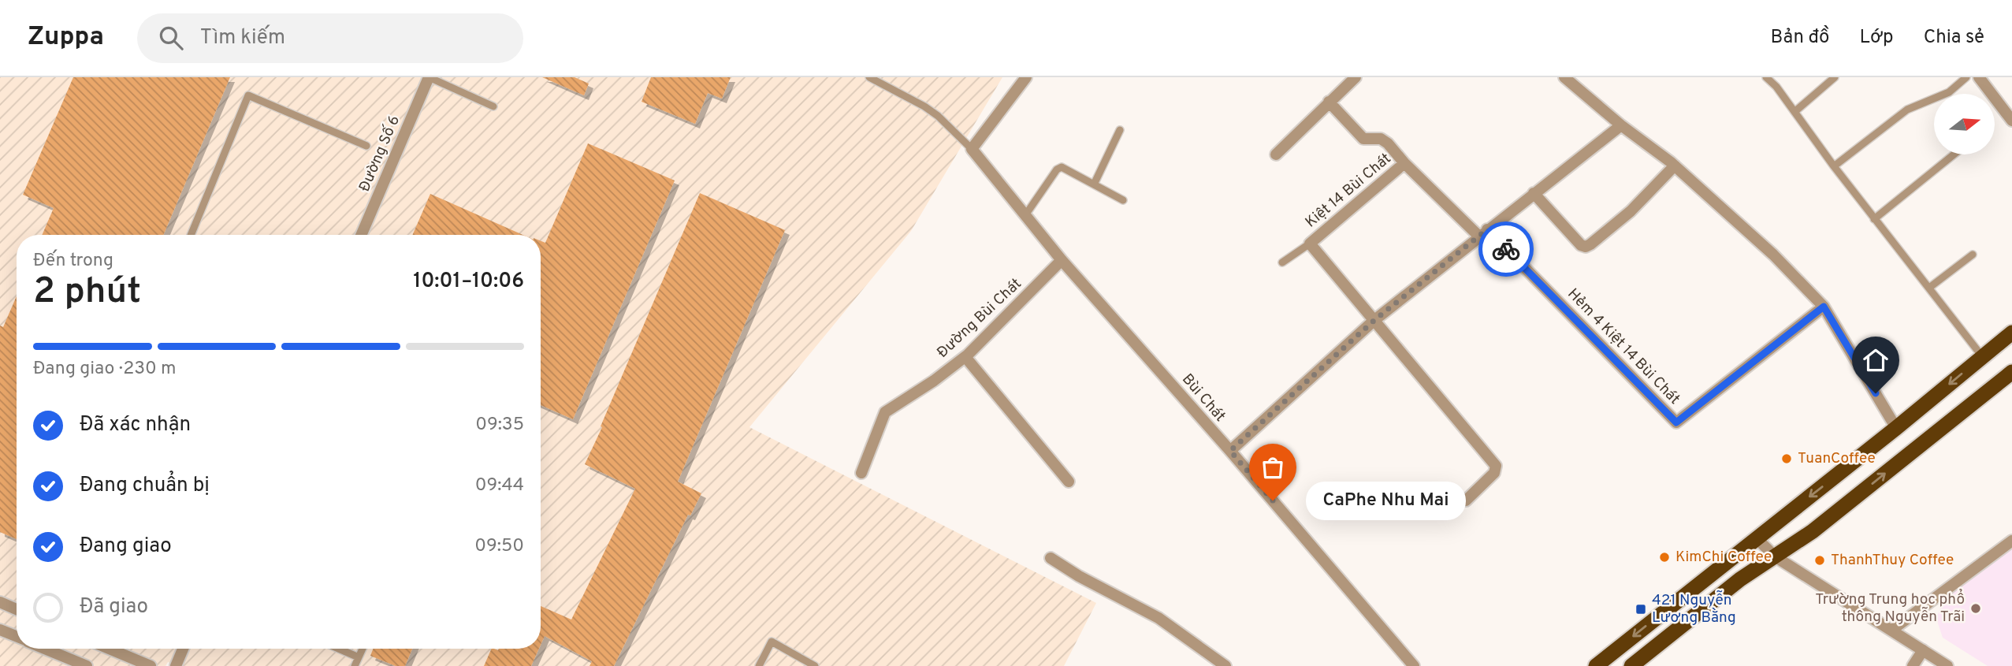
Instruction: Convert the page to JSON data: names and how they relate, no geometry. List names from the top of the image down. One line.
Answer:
{"streets":{"street":["Đường Số 6","Kiệt 14 Bùi Chát","Đường Bùi Chát","Hẻm 4 Kiệt 14 Bùi Chát","Bùi Chát"]},"crossings":[["Kiệt 14 Bùi Chát","Hẻm 4 Kiệt 14 Bùi Chát"],["Đường Bùi Chát","Bùi Chát"]],"places":{"other":["TuanCoffee","CaPhe Nhu Mai","KimChi Coffee","ThanhThuy Coffee","Trường Trung học phổ thông Nguyễn Trãi"],"transit":["421 Nguyễn Lương Bằng"]},"north":"right","page":{"header":"Zuppa","search":"Tìm kiếm","nav":["Bản đồ","Lớp","Chia sẻ"],"heading":["2 phút","Đến trong","10:01–10:06"],"bar":"Đang giao · 230 m","list":[["Đã xác nhận","09:35"],["Đang chuẩn bị","09:44"],["Đang giao","09:50"],"Đã giao"],"bubble":"CaPhe Nhu Mai"}}
